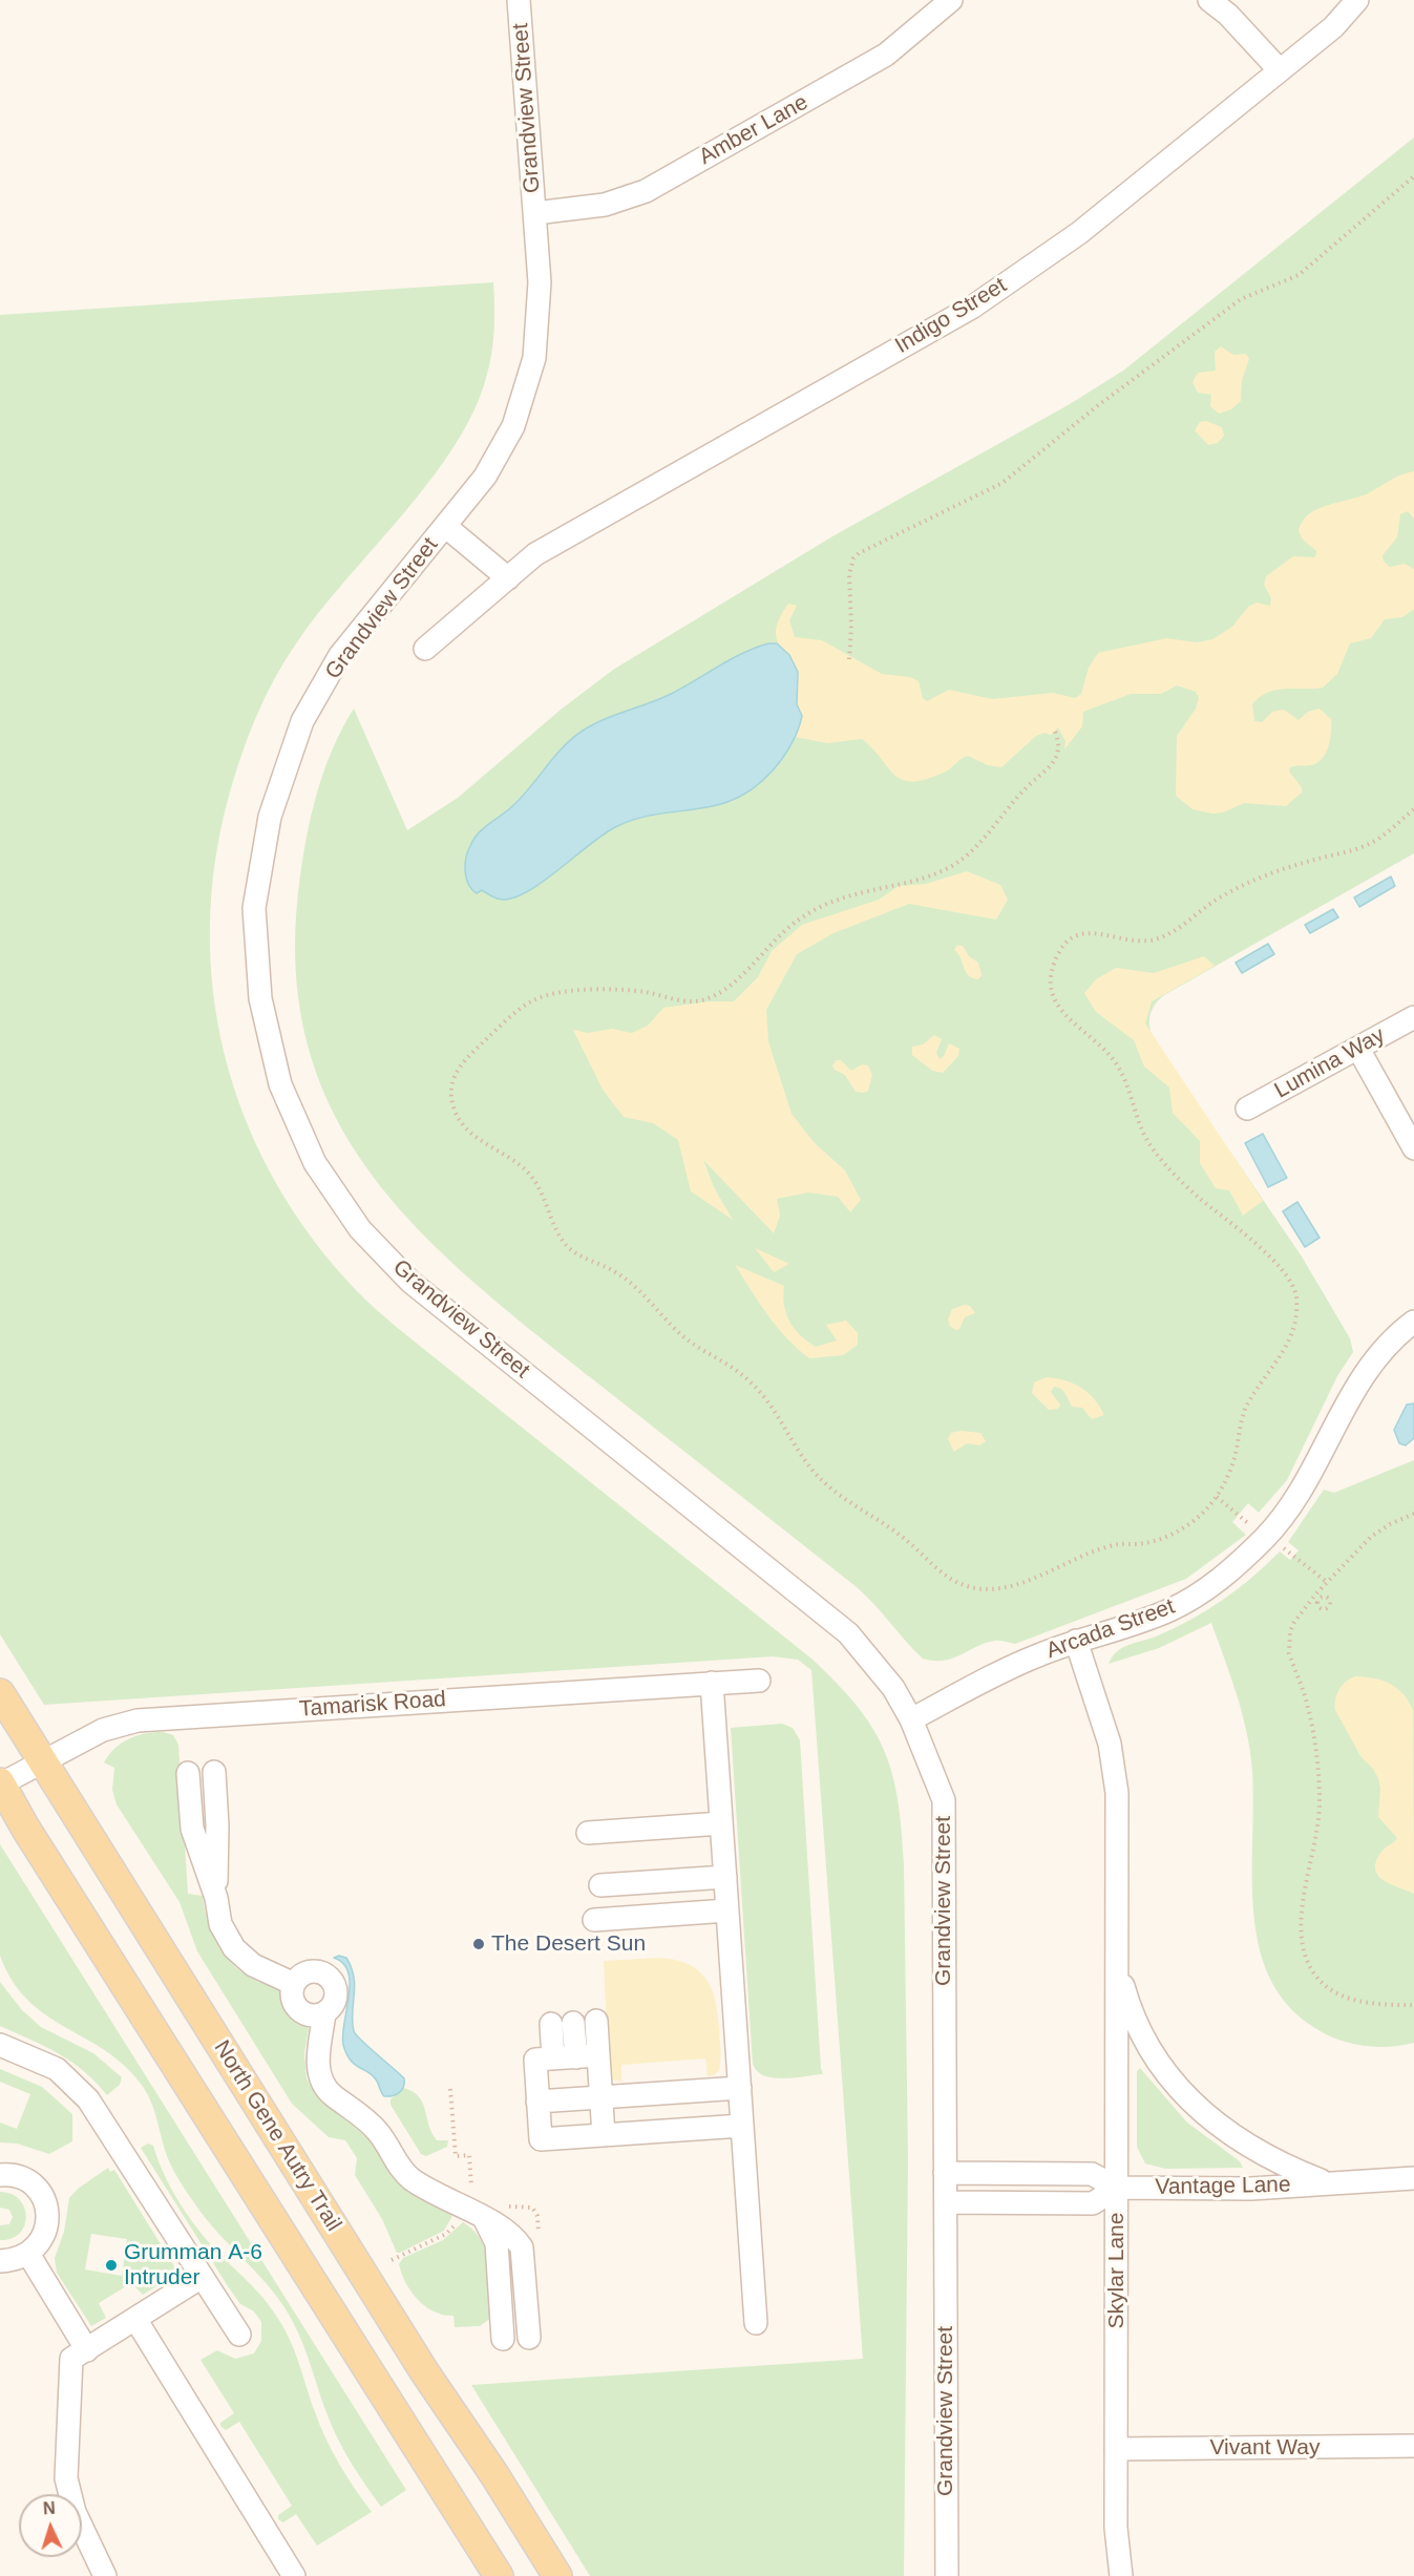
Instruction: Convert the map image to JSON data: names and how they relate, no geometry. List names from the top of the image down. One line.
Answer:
{"streets":{"main road":["North Gene Autry Trail"],"street":["Grandview Street","Amber Lane","Indigo Street","Lumina Way","Arcada Street","Tamarisk Road","Vantage Lane","Skylar Lane","Vivant Way"]},"crossings":[["Grandview Street","Amber Lane"],["Grandview Street","Arcada Street"],["Grandview Street","Vantage Lane"],["Arcada Street","Skylar Lane"],["Tamarisk Road","North Gene Autry Trail"],["Vantage Lane","Skylar Lane"],["Skylar Lane","Vivant Way"]],"places":["The Desert Sun","Grumman A-6 Intruder"],"north":"top"}
